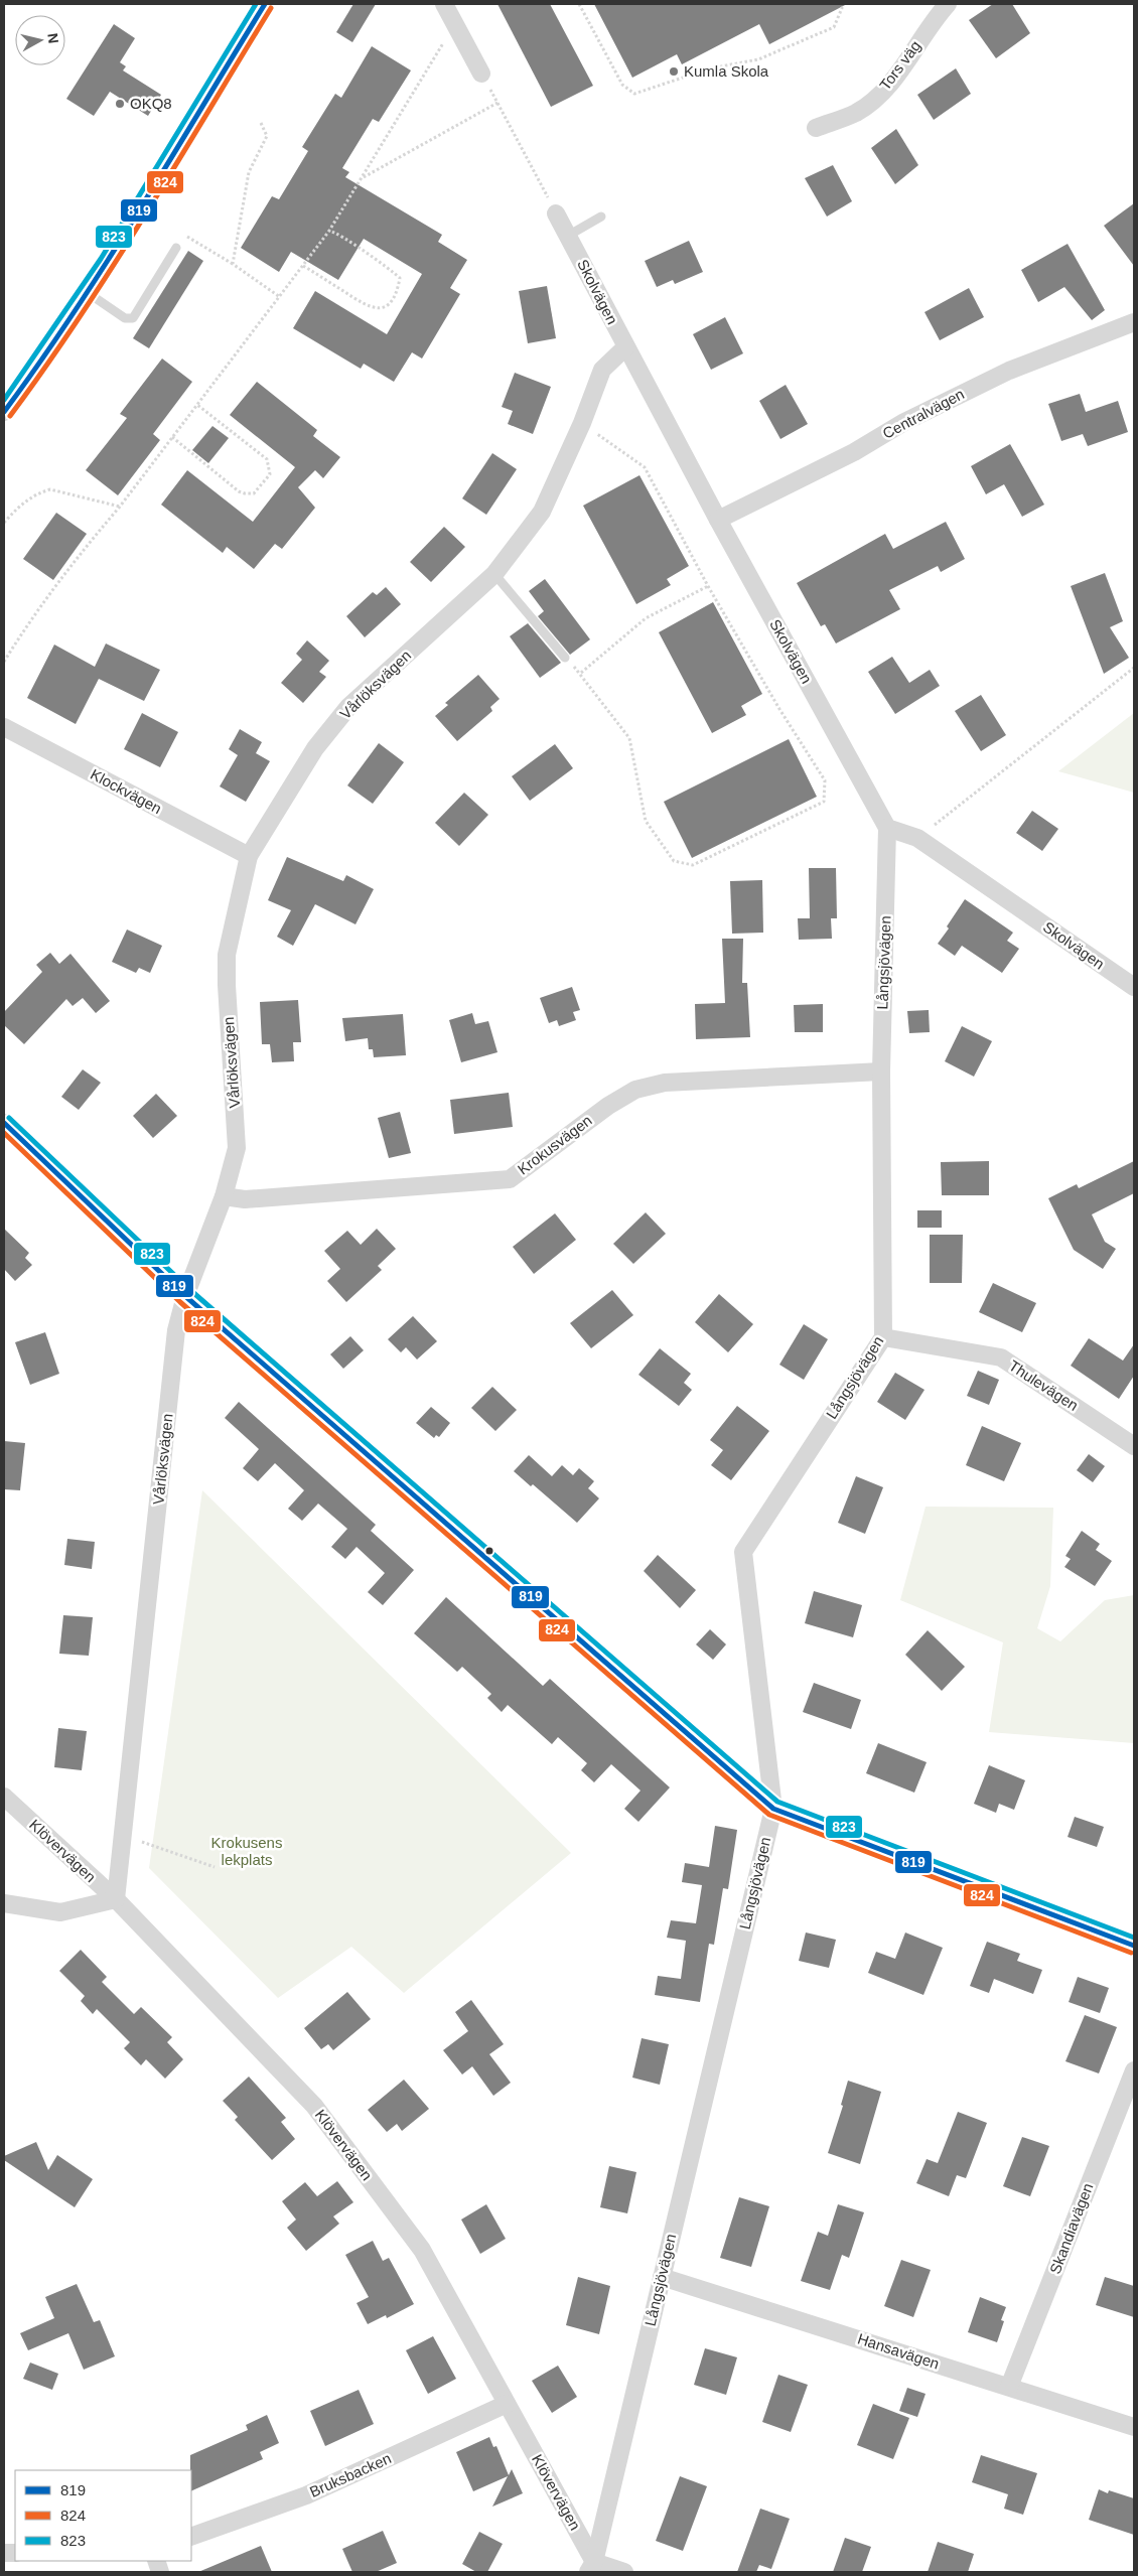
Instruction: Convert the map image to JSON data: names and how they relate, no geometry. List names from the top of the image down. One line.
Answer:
{"streets":{"street":["Tors väg","Skolvägen","Centralvägen","Vårlöksvägen","Klockvägen","Långsjövägen","Krokusvägen","Thulevägen","Klövervägen","Skandiavägen","Hansavägen","Bruksbacken"]},"crossings":[["Skolvägen","Centralvägen"],["Skolvägen","Vårlöksvägen"],["Skolvägen","Långsjövägen"],["Vårlöksvägen","Klockvägen"],["Vårlöksvägen","Krokusvägen"],["Vårlöksvägen","Klövervägen"],["Långsjövägen","Krokusvägen"],["Långsjövägen","Thulevägen"],["Långsjövägen","Klövervägen"],["Långsjövägen","Hansavägen"],["Klövervägen","Bruksbacken"],["Skandiavägen","Hansavägen"]],"parks":["Krokusens lekplats"],"places":["Kumla Skola","OKQ8"],"lines":["transit line 819","transit line 823","transit line 824"],"legend":["819","824","823"],"north":"right"}
